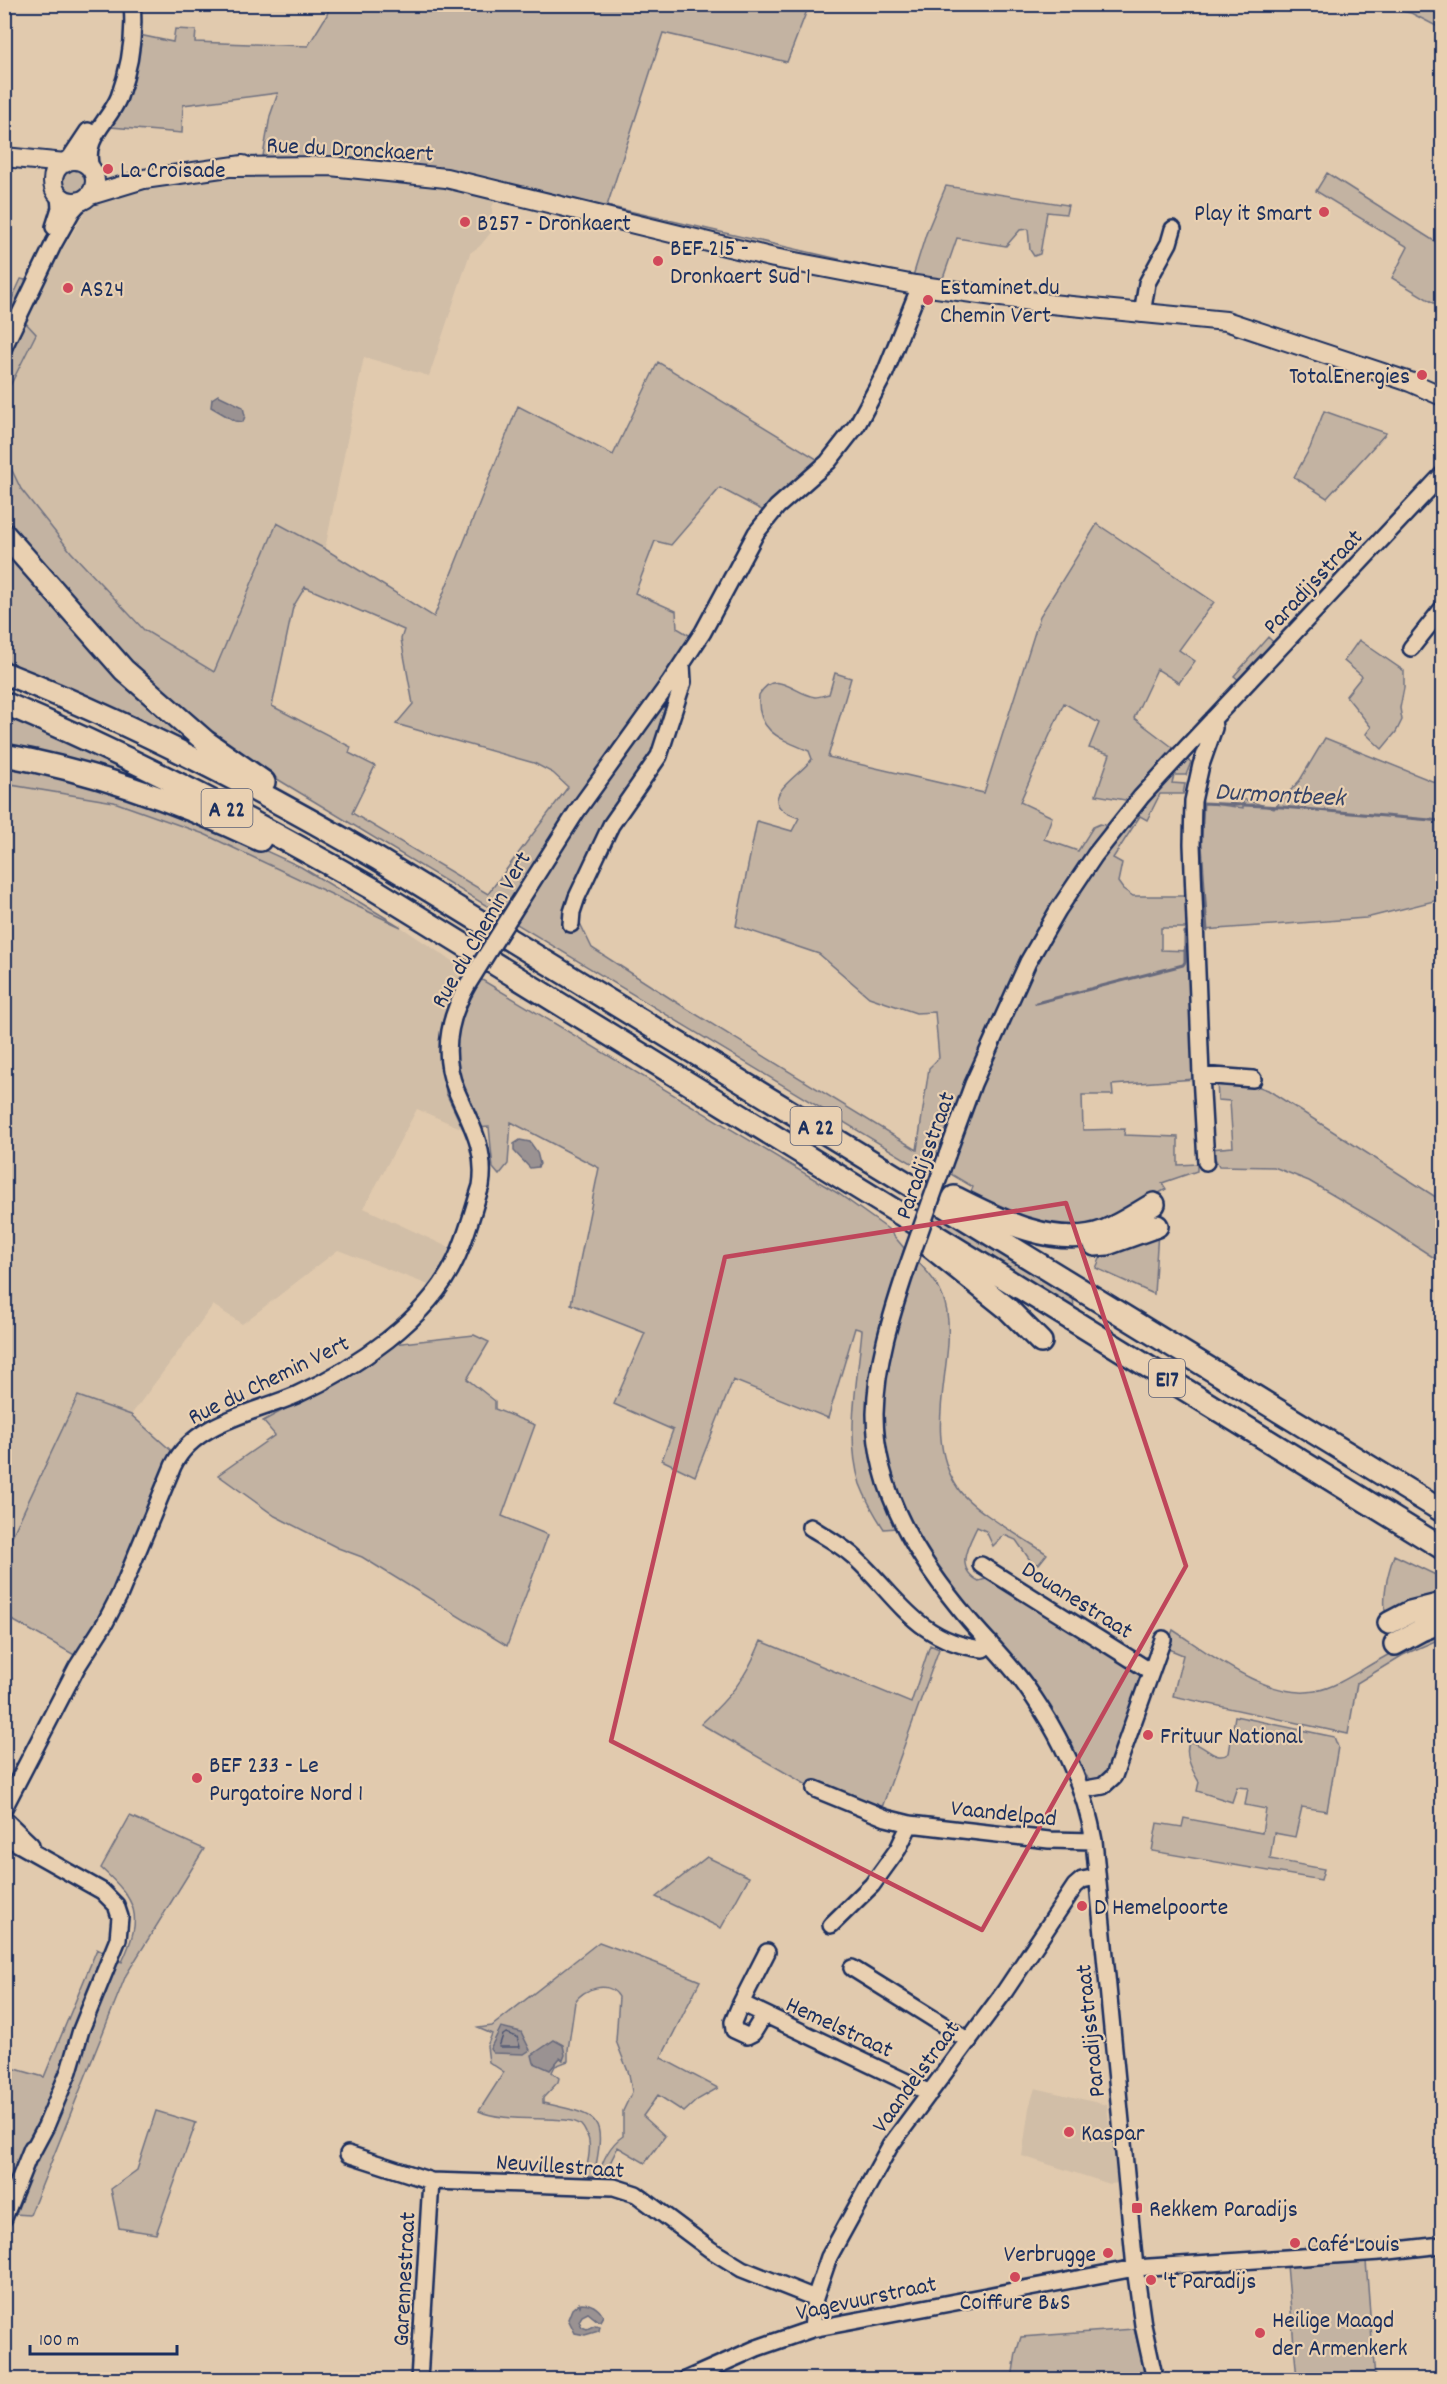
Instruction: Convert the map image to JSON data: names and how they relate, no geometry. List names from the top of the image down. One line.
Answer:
{"streets":{"highway":["A 22","E17"],"main road":["Rue du Dronckaert"],"street":["Paradijsstraat","Rue du Chemin Vert","Douanestraat","Vaandelpad","Hemelstraat","Vaandelstraat","Neuvillestraat","Garennestraat","Vagevuurstraat"]},"crossings":[["Rue du Dronckaert","Rue du Chemin Vert"],["Paradijsstraat","Vaandelpad"],["Paradijsstraat","Vaandelstraat"],["Paradijsstraat","Vagevuurstraat"],["A 22","E17"],["Hemelstraat","Vaandelstraat"],["Vaandelstraat","Neuvillestraat"],["Vaandelstraat","Vagevuurstraat"],["Neuvillestraat","Garennestraat"]],"water":["Durmontbeek"],"places":{"other":["La Croisade","Play it Smart","B257 - Dronkaert","BEF 215 - Dronkaert Sud 1","AS24","Estaminet du Chemin Vert","TotalEnergies","Frituur National","BEF 233 - Le Purgatoire Nord 1","D Hemelpoorte","Kaspar","Café Louis","Verbrugge","Coiffure B&S","'t Paradijs","Heilige Maagd der Armenkerk"],"transit":["Rekkem Paradijs"]},"scale_bar":"100 m"}
